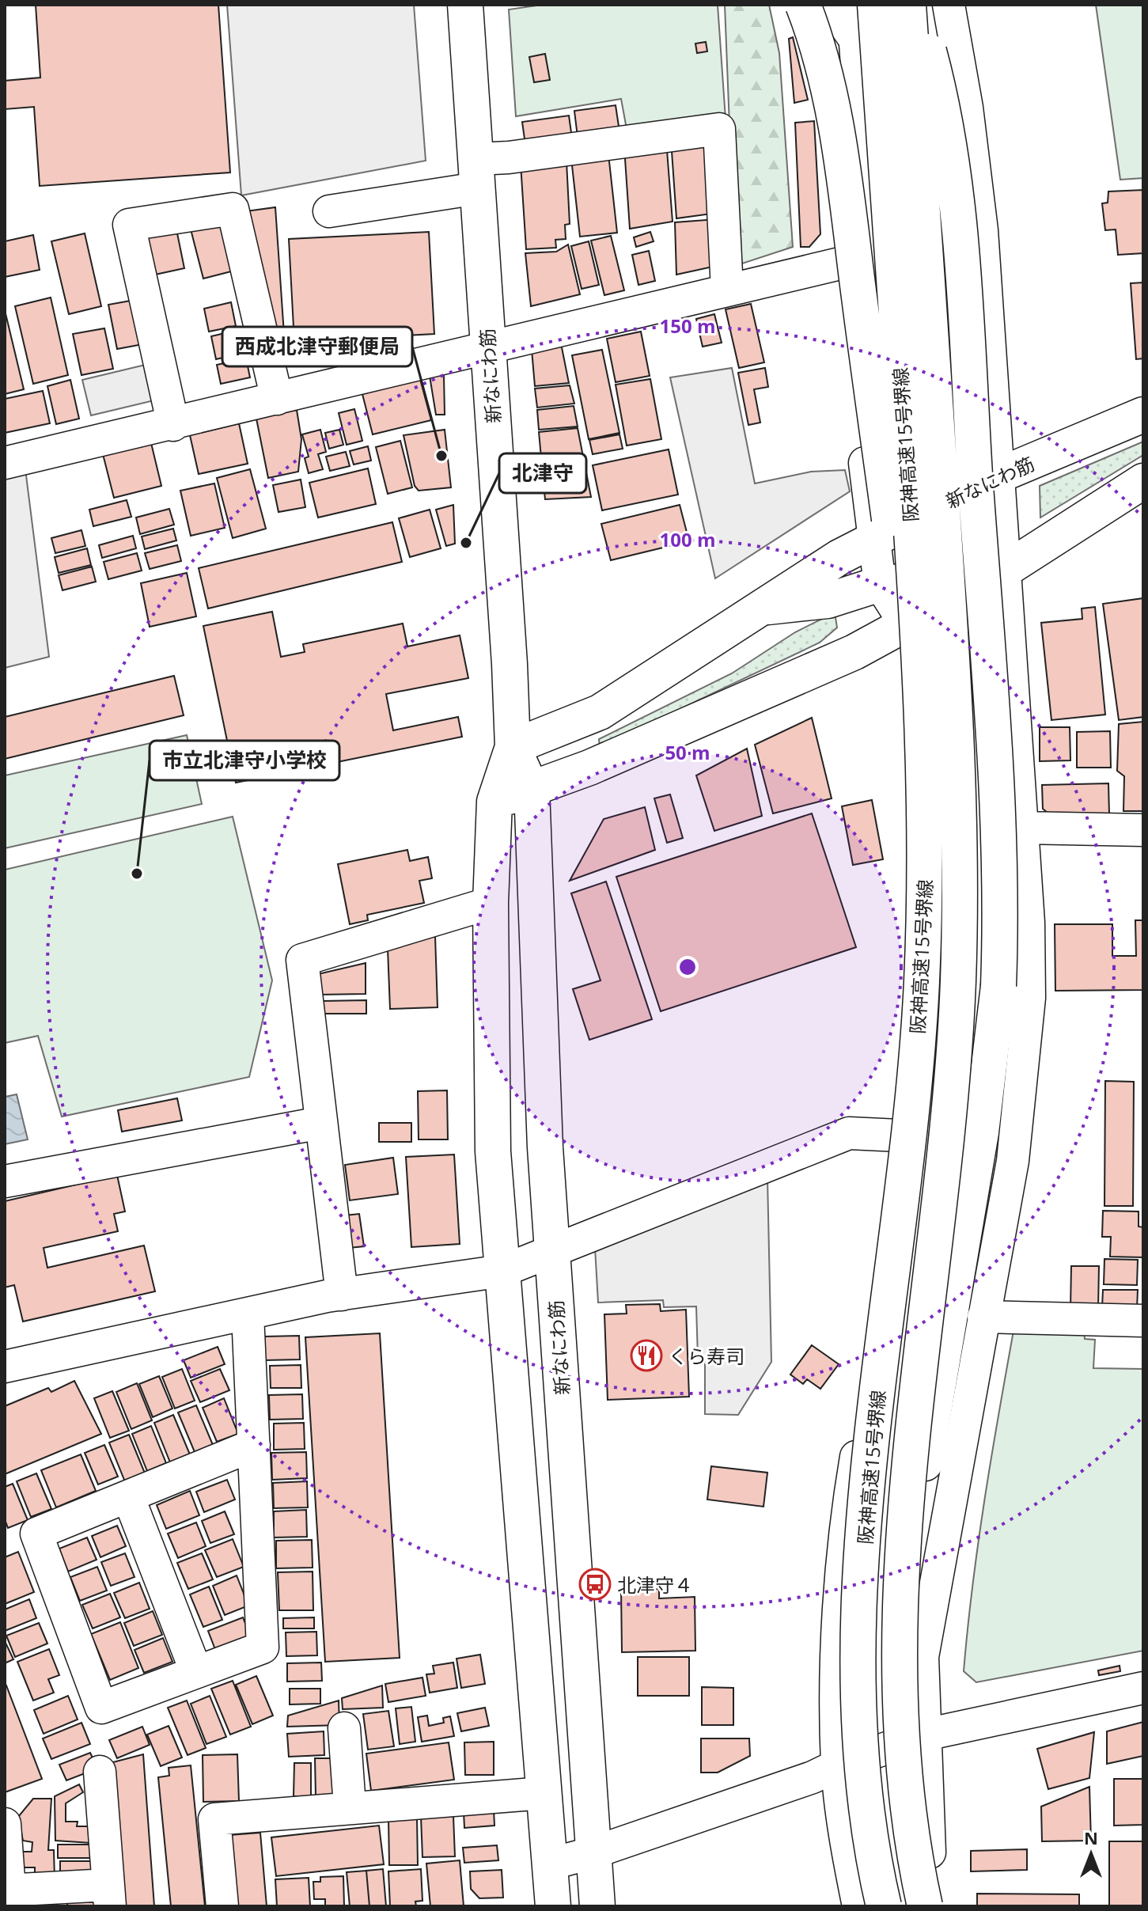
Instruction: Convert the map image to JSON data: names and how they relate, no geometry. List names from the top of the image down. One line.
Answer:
{"streets":{"main road":["新なにわ筋","阪神高速15号堺線"]},"places":{"other":["西成北津守郵便局","北津守","市立北津守小学校"],"restaurant":["くら寿司"],"bus stop":["北津守４"]},"north":"top","rings":["150 m","100 m","50 m"]}
